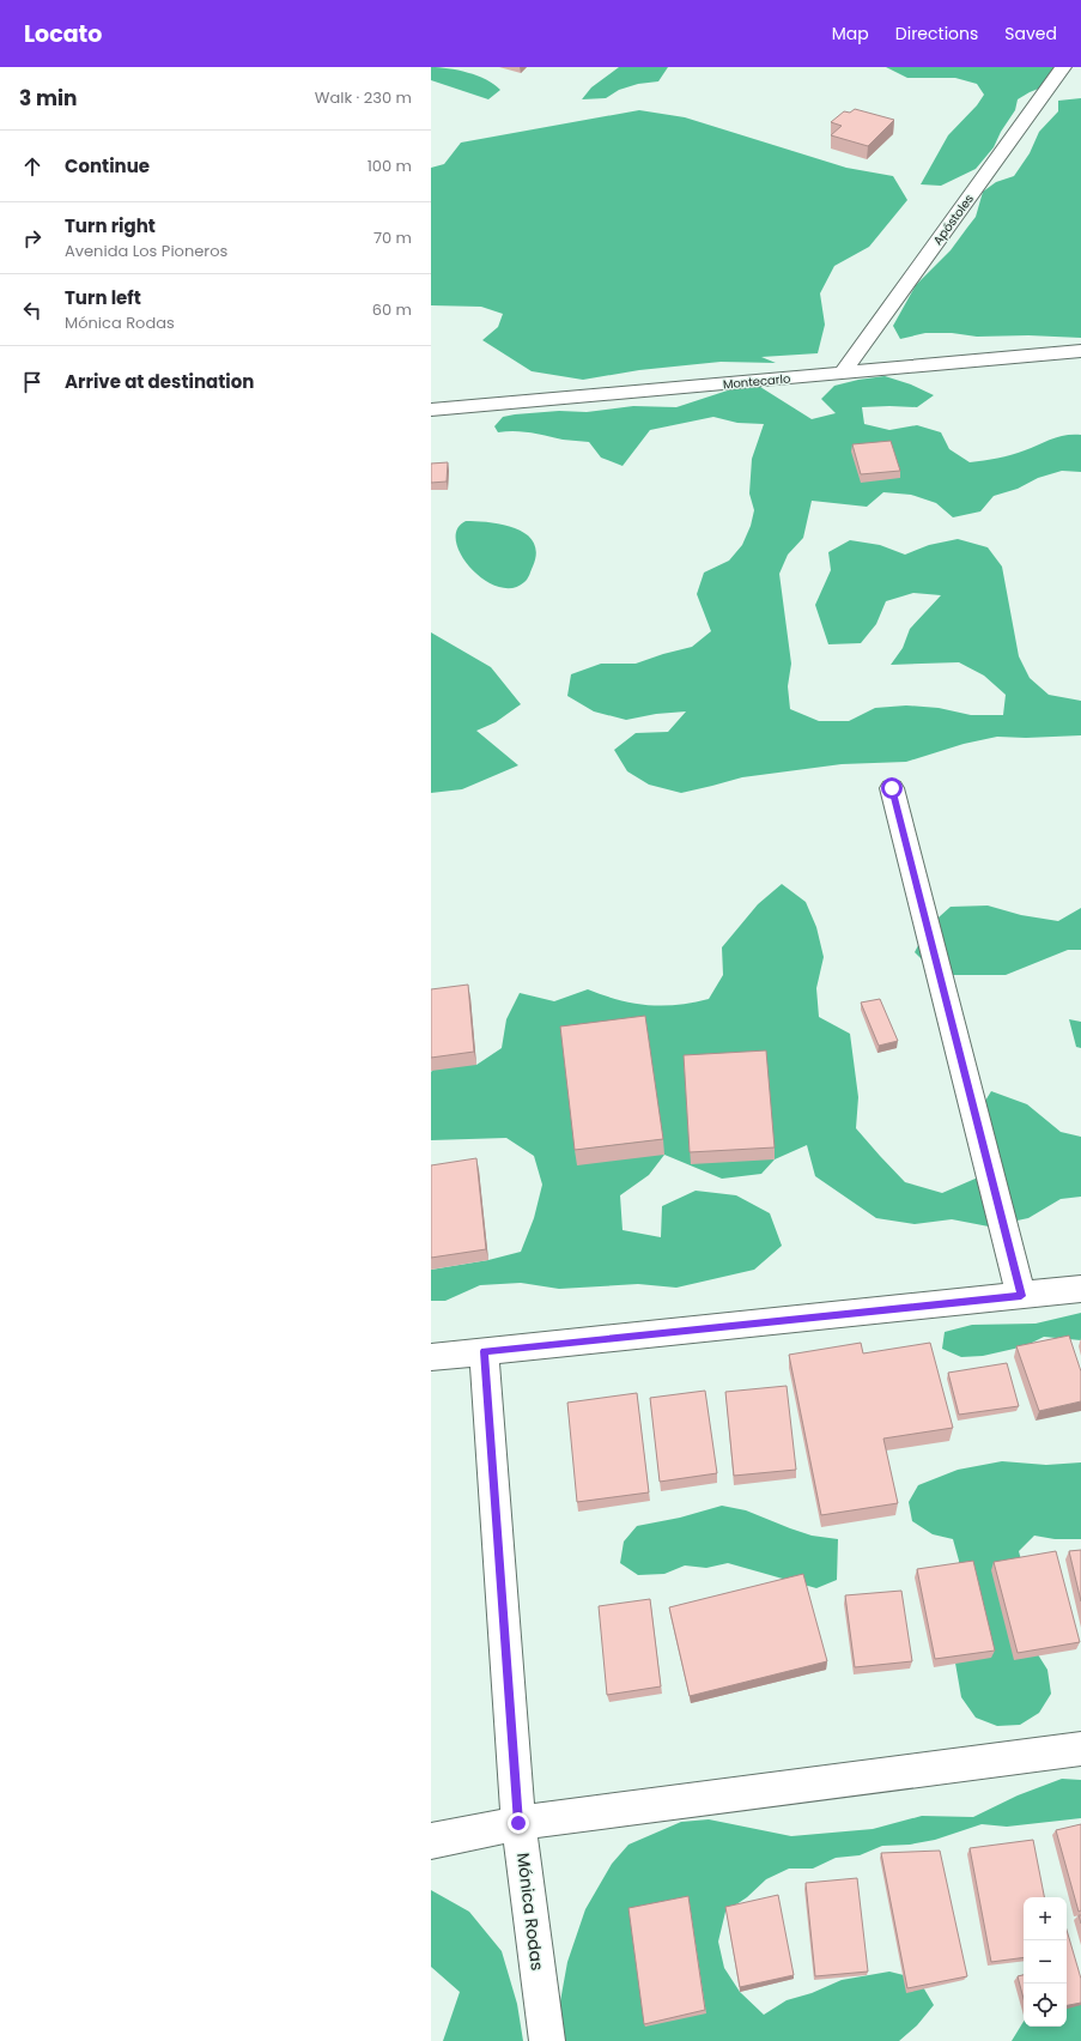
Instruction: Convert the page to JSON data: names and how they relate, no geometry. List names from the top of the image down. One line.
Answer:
{"streets":{"street":["Apóstoles","Montecarlo","Mónica Rodas"]},"crossings":[["Apóstoles","Montecarlo"]],"page":{"header":"Locato","nav":["Map","Directions","Saved"],"heading":["3 min","Walk · 230 m"],"list":[["Continue","100 m"],["Turn right","Avenida Los Pioneros","70 m"],["Turn left","Mónica Rodas","60 m"],"Arrive at destination"],"map_buttons":["+","−"]}}
